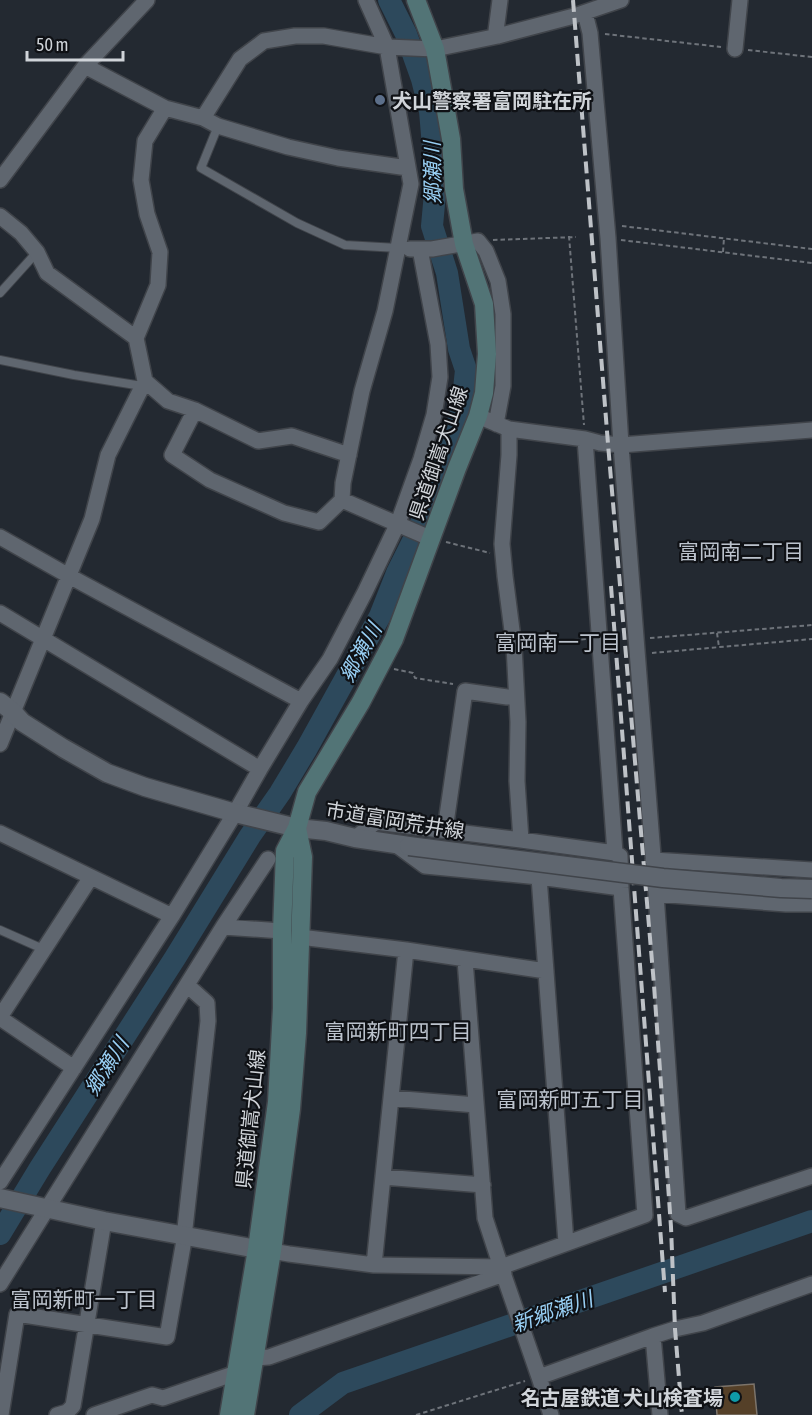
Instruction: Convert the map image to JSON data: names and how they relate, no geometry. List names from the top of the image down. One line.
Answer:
{"streets":{"main road":["県道御嵩犬山線"],"street":["市道富岡荒井線"]},"crossings":[["県道御嵩犬山線","市道富岡荒井線"]],"districts":["富岡南二丁目","富岡南一丁目","富岡新町四丁目","富岡新町五丁目","富岡新町一丁目"],"water":["郷瀬川","新郷瀬川"],"places":["犬山警察署富岡駐在所","名古屋鉄道 犬山検査場"],"scale_bar":"50 m"}
